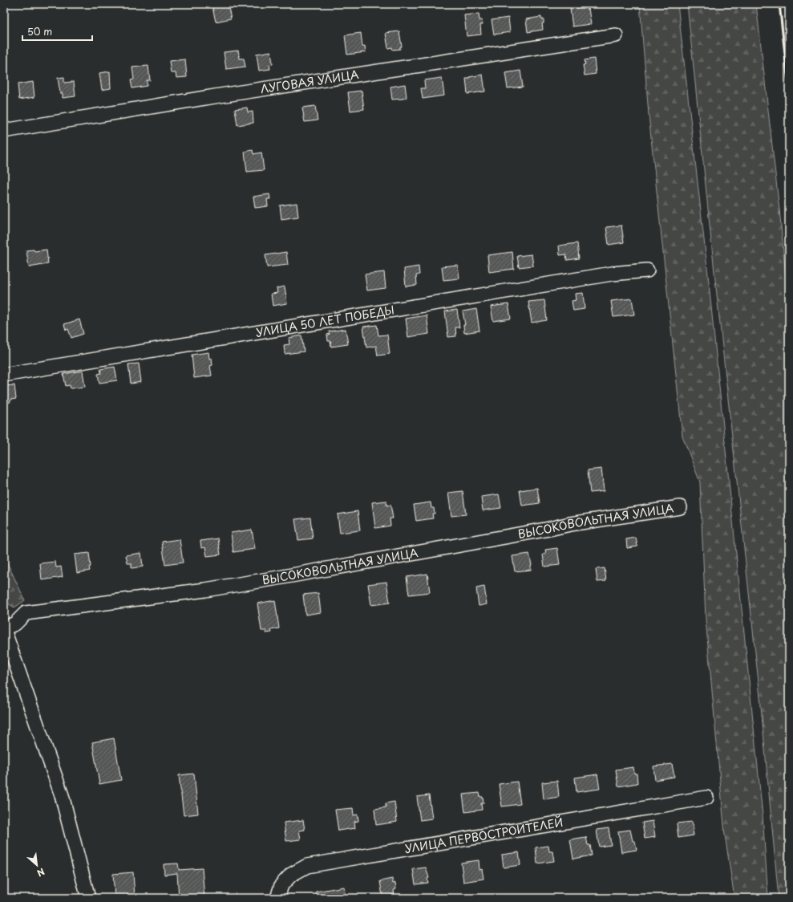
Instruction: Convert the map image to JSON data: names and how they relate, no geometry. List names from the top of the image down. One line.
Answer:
{"streets":{"street":["ЛУГОВАЯ УЛИЦА","УЛИЦА 50 ЛЕТ ПОБЕДЫ","ВЫСОКОВОЛЬТНАЯ УЛИЦА","УЛИЦА ПЕРВОСТРОИТЕЛЕЙ"]},"scale_bar":"50 m","north":"bottom right"}
